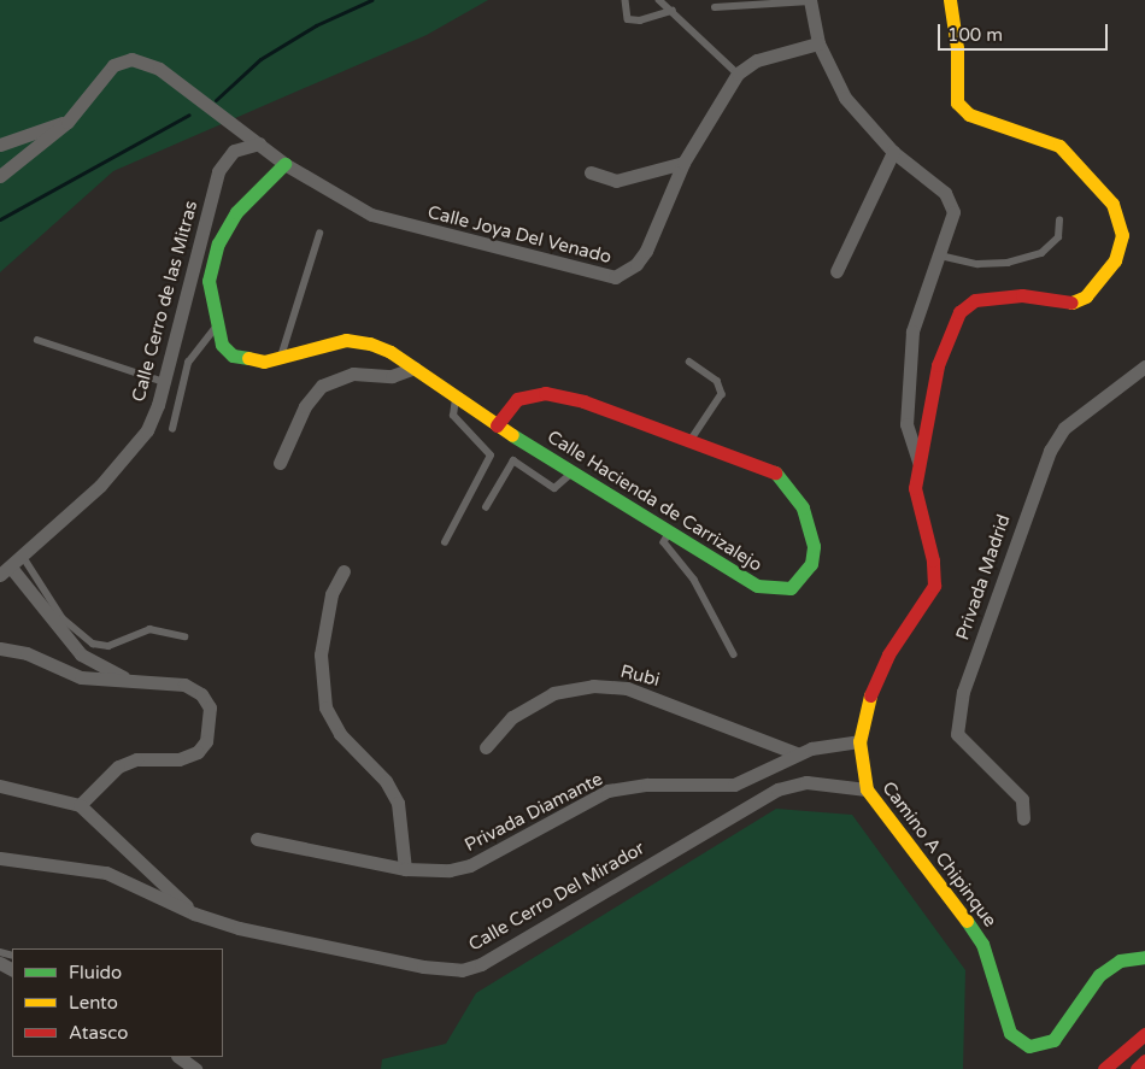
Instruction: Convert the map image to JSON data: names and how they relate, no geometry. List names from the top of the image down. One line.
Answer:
{"streets":{"street":["Calle Joya Del Venado","Calle Cerro de las Mitras","Calle Hacienda de Carrizalejo","Privada Madrid","Rubi","Privada Diamante","Camino A Chipinque","Calle Cerro Del Mirador"]},"crossings":[["Calle Joya Del Venado","Calle Hacienda de Carrizalejo"],["Rubi","Privada Diamante"],["Privada Diamante","Camino A Chipinque"],["Camino A Chipinque","Calle Cerro Del Mirador"]],"legend":["Fluido","Lento","Atasco"],"scale_bar":"100 m"}
